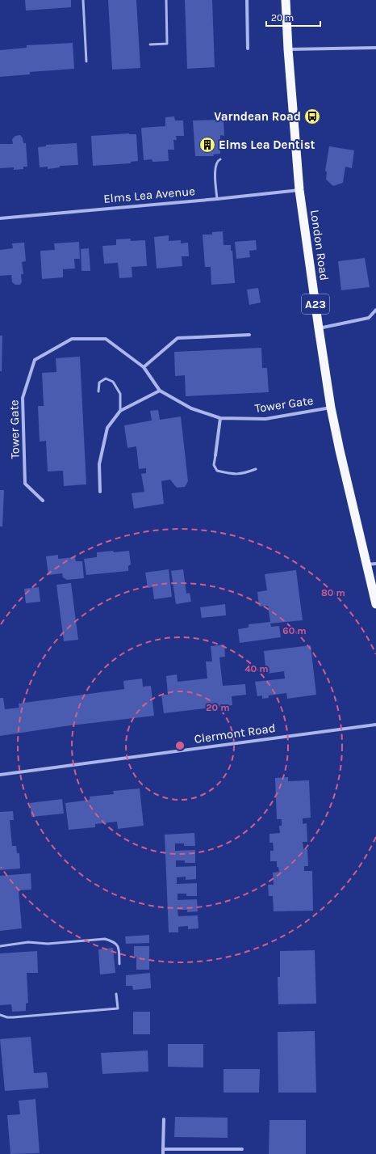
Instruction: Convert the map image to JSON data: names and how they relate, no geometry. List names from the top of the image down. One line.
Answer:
{"streets":{"highway":["London Road","A23"],"street":["Elms Lea Avenue","Tower Gate","Clermont Road"]},"crossings":[["Elms Lea Avenue","London Road"],["London Road","Tower Gate"]],"places":{"bus stop":["Varndean Road"],"building":["Elms Lea Dentist"]},"scale_bar":"20 m","rings":["80 m","60 m","40 m","20 m"]}
